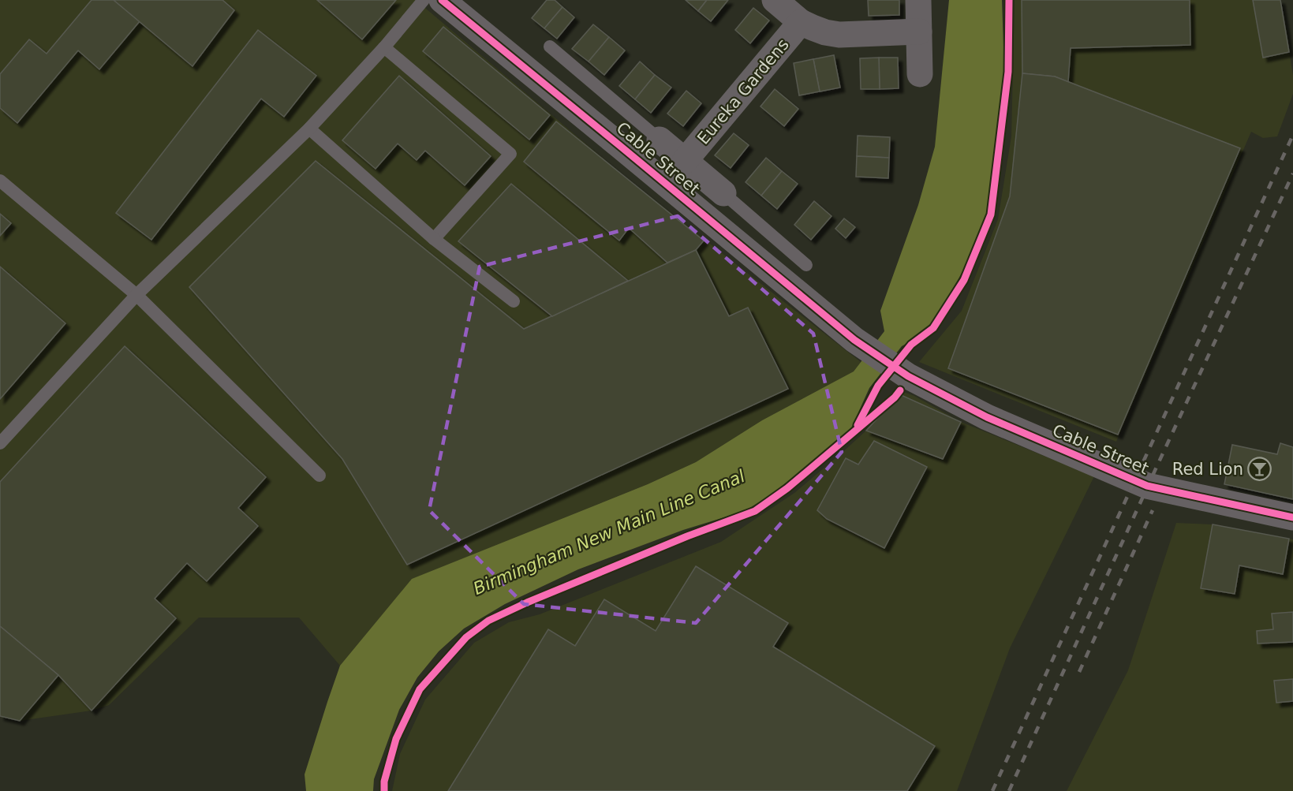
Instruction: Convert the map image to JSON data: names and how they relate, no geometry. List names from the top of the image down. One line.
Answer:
{"streets":{"street":["Eureka Gardens","Cable Street"]},"water":["Birmingham New Main Line Canal"],"places":{"bar":["Red Lion"]}}
